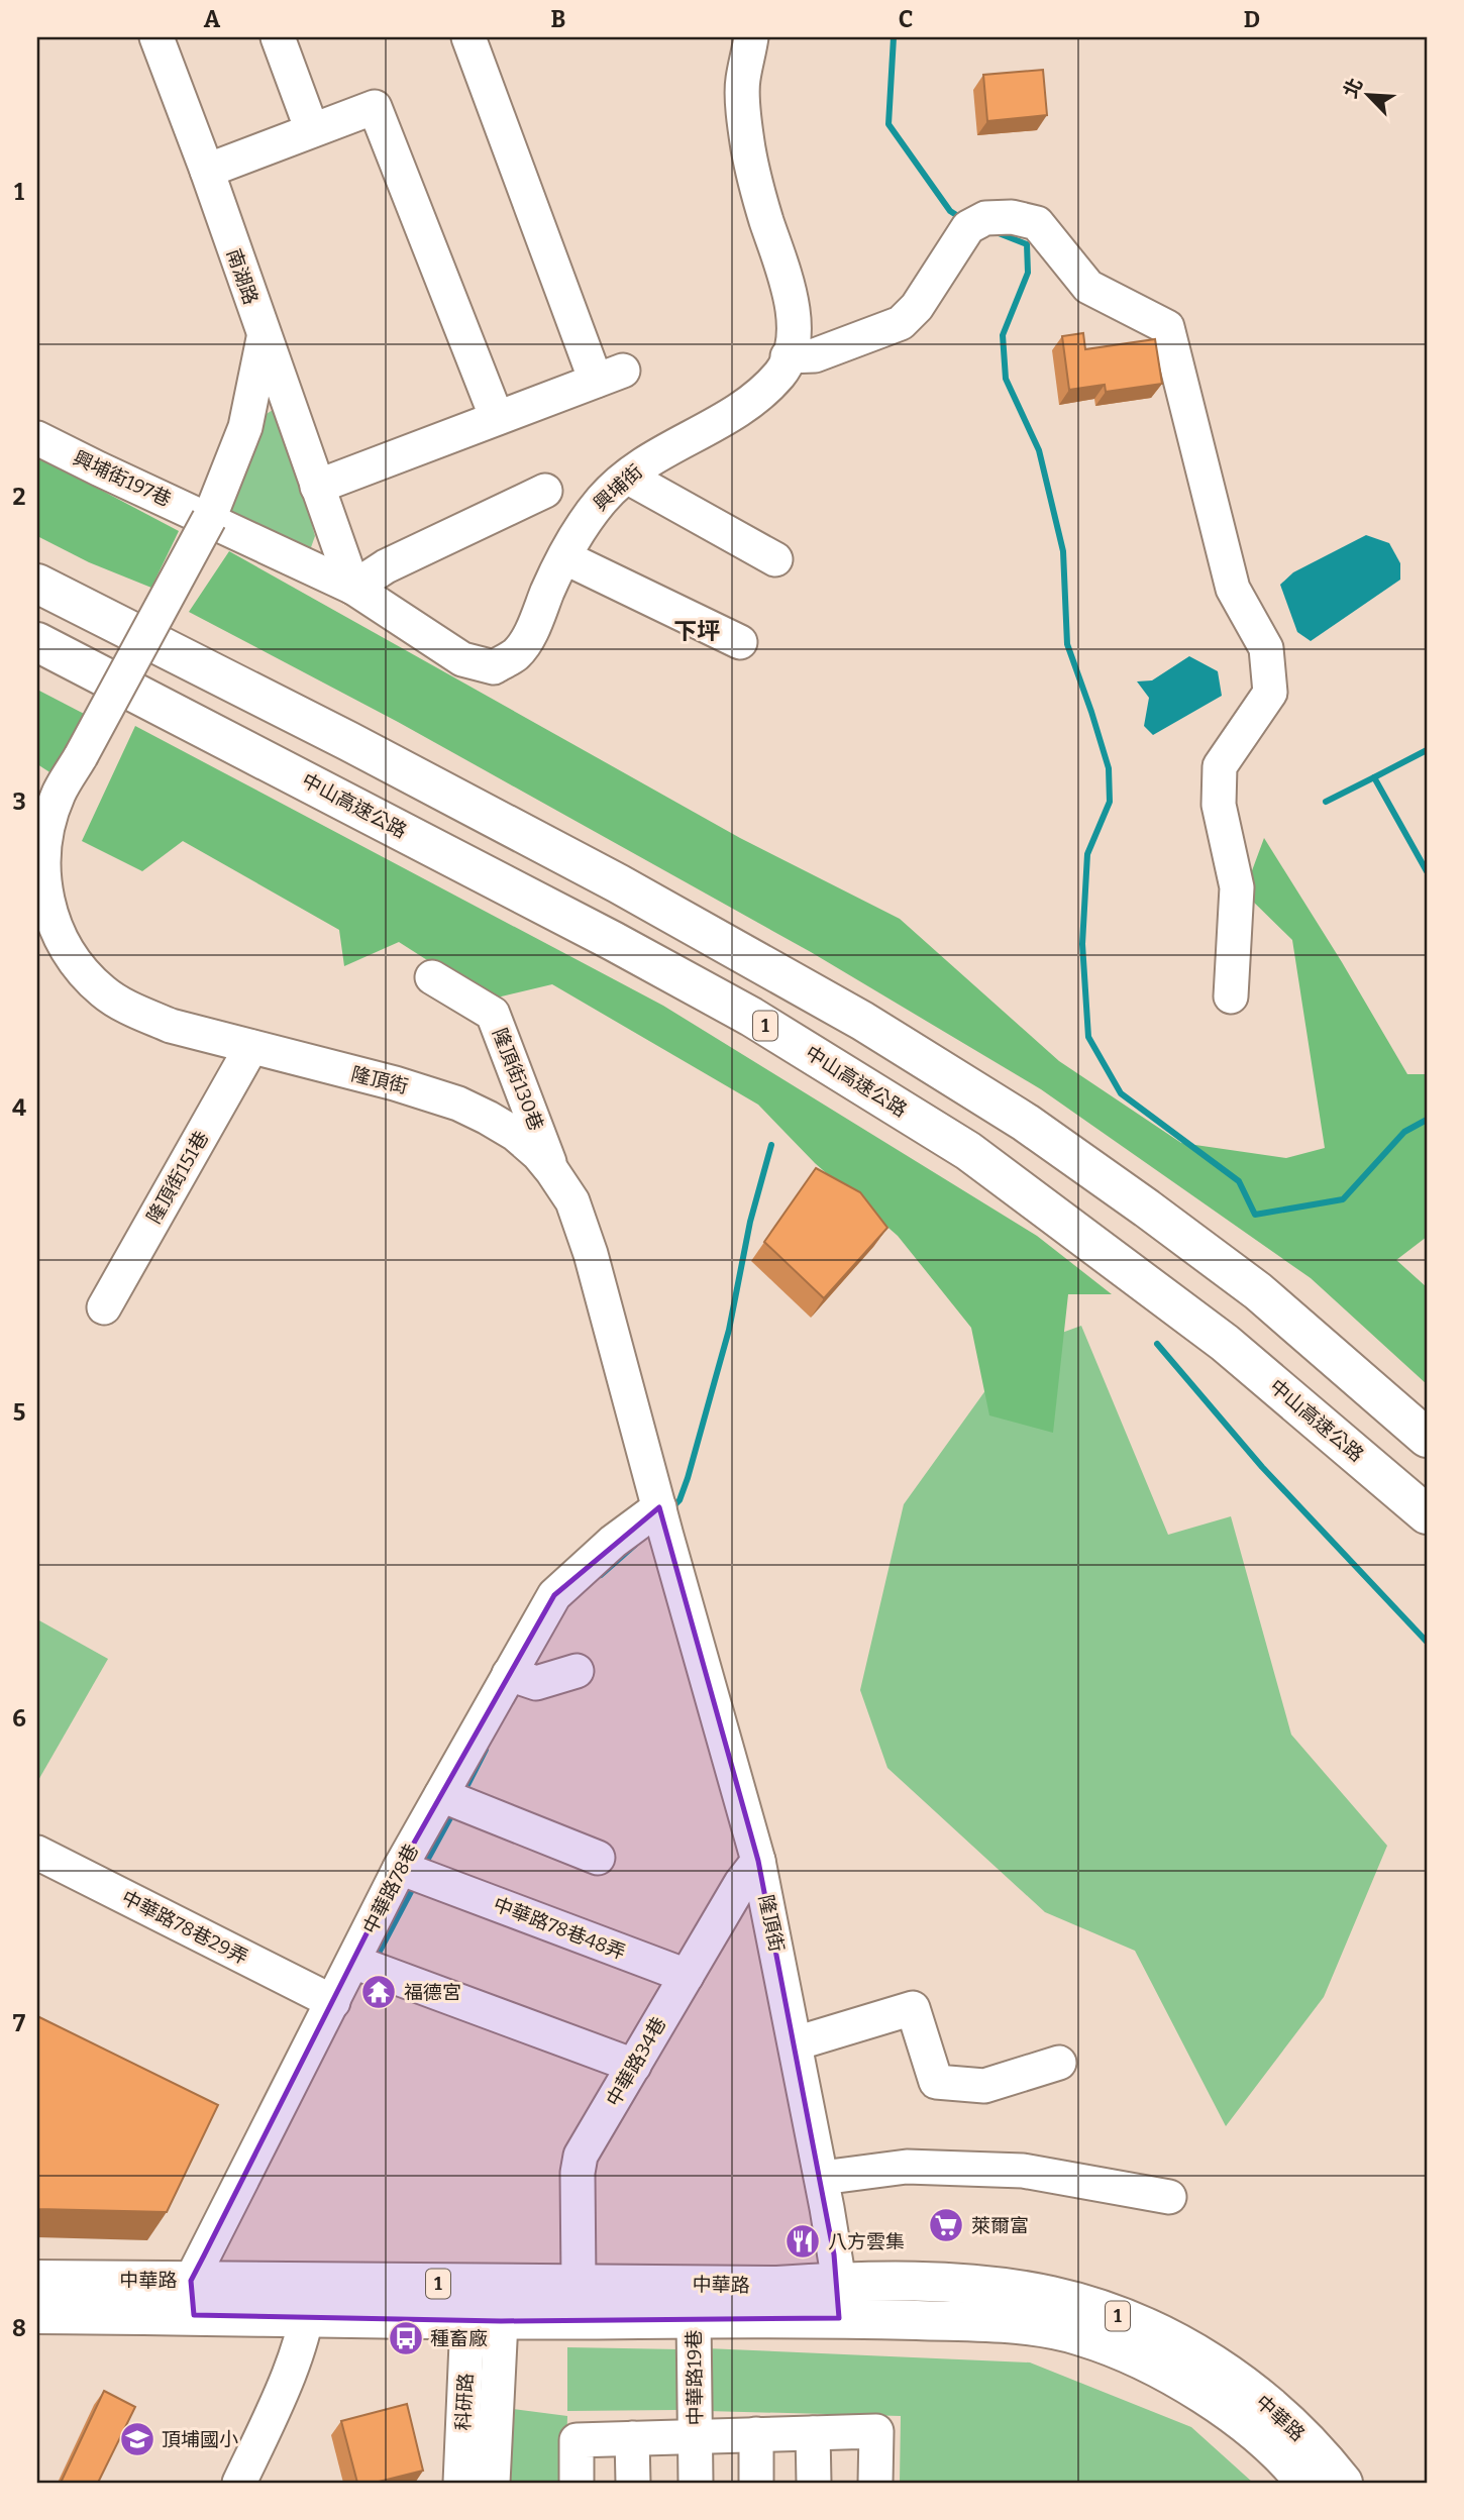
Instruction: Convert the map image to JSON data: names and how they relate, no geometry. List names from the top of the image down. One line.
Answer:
{"streets":{"main road":["中山高速公路","1","中華路"],"street":["南湖路","興埔街197巷","興埔街","隆頂街130巷","隆頂街","隆頂街151巷","中華路78巷","中華路78巷29弄","中華路78巷48弄","中華路34巷","中華路19巷","科研路"]},"crossings":[["南湖路","興埔街"],["興埔街197巷","興埔街"],["興埔街197巷","隆頂街"],["興埔街","隆頂街"],["隆頂街130巷","隆頂街"],["隆頂街","隆頂街151巷"],["隆頂街","中華路78巷"],["隆頂街","中華路34巷"],["隆頂街","中華路"],["中華路78巷","中華路78巷29弄"],["中華路78巷","中華路78巷48弄"],["中華路78巷","中華路"],["中華路78巷48弄","中華路34巷"],["中華路34巷","中華路"],["中華路","中華路19巷"],["中華路","科研路"]],"districts":["下坪"],"places":{"temple":["福德宮"],"supermarket":["萊爾富"],"restaurant":["八方雲集"],"bus stop":["種畜廠"],"school or university":["頂埔國小"]},"north":"top left","grid":{"columns":["A","B","C","D"],"rows":["1","2","3","4","5","6","7","8"]}}
